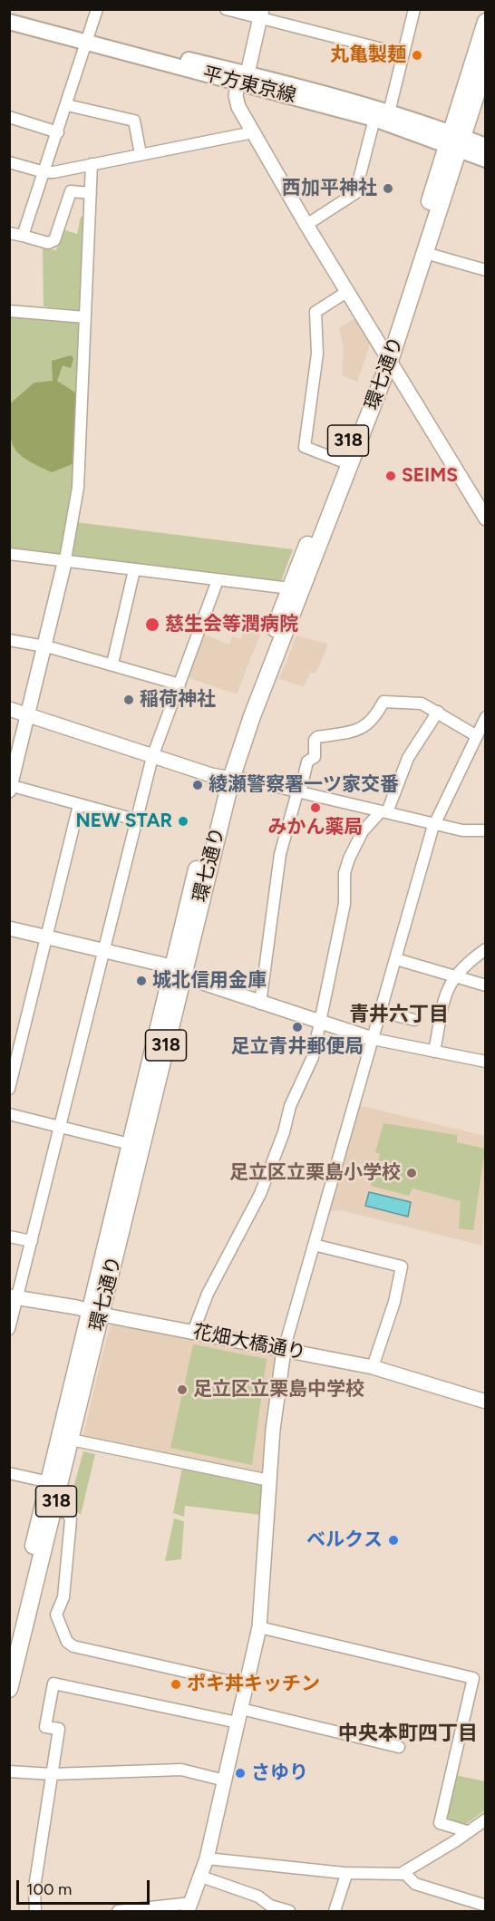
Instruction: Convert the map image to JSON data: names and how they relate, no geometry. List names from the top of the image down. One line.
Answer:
{"streets":{"main road":["平方東京線","環七通り","318"],"street":["花畑大橋通り"]},"crossings":[["平方東京線","環七通り"],["環七通り","花畑大橋通り"]],"districts":["青井六丁目","中央本町四丁目"],"places":["丸亀製麺","西加平神社","SEIMS","慈生会等潤病院","稲荷神社","綾瀬警察署一ツ家交番","みかん薬局","NEW STAR","城北信用金庫","足立青井郵便局","足立区立栗島小学校","足立区立栗島中学校","ベルクス","ポキ丼キッチン","さゆり"],"scale_bar":"100 m"}
